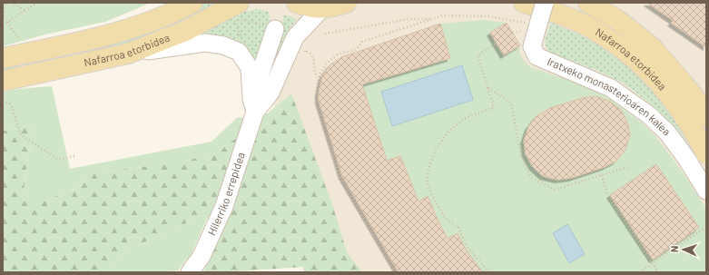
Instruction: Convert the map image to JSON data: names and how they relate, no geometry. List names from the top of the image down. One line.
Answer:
{"streets":{"main road":["Nafarroa etorbidea"],"street":["Iratxeko monasterioaren kalea","Hilerriko errepidea"]},"north":"left"}
